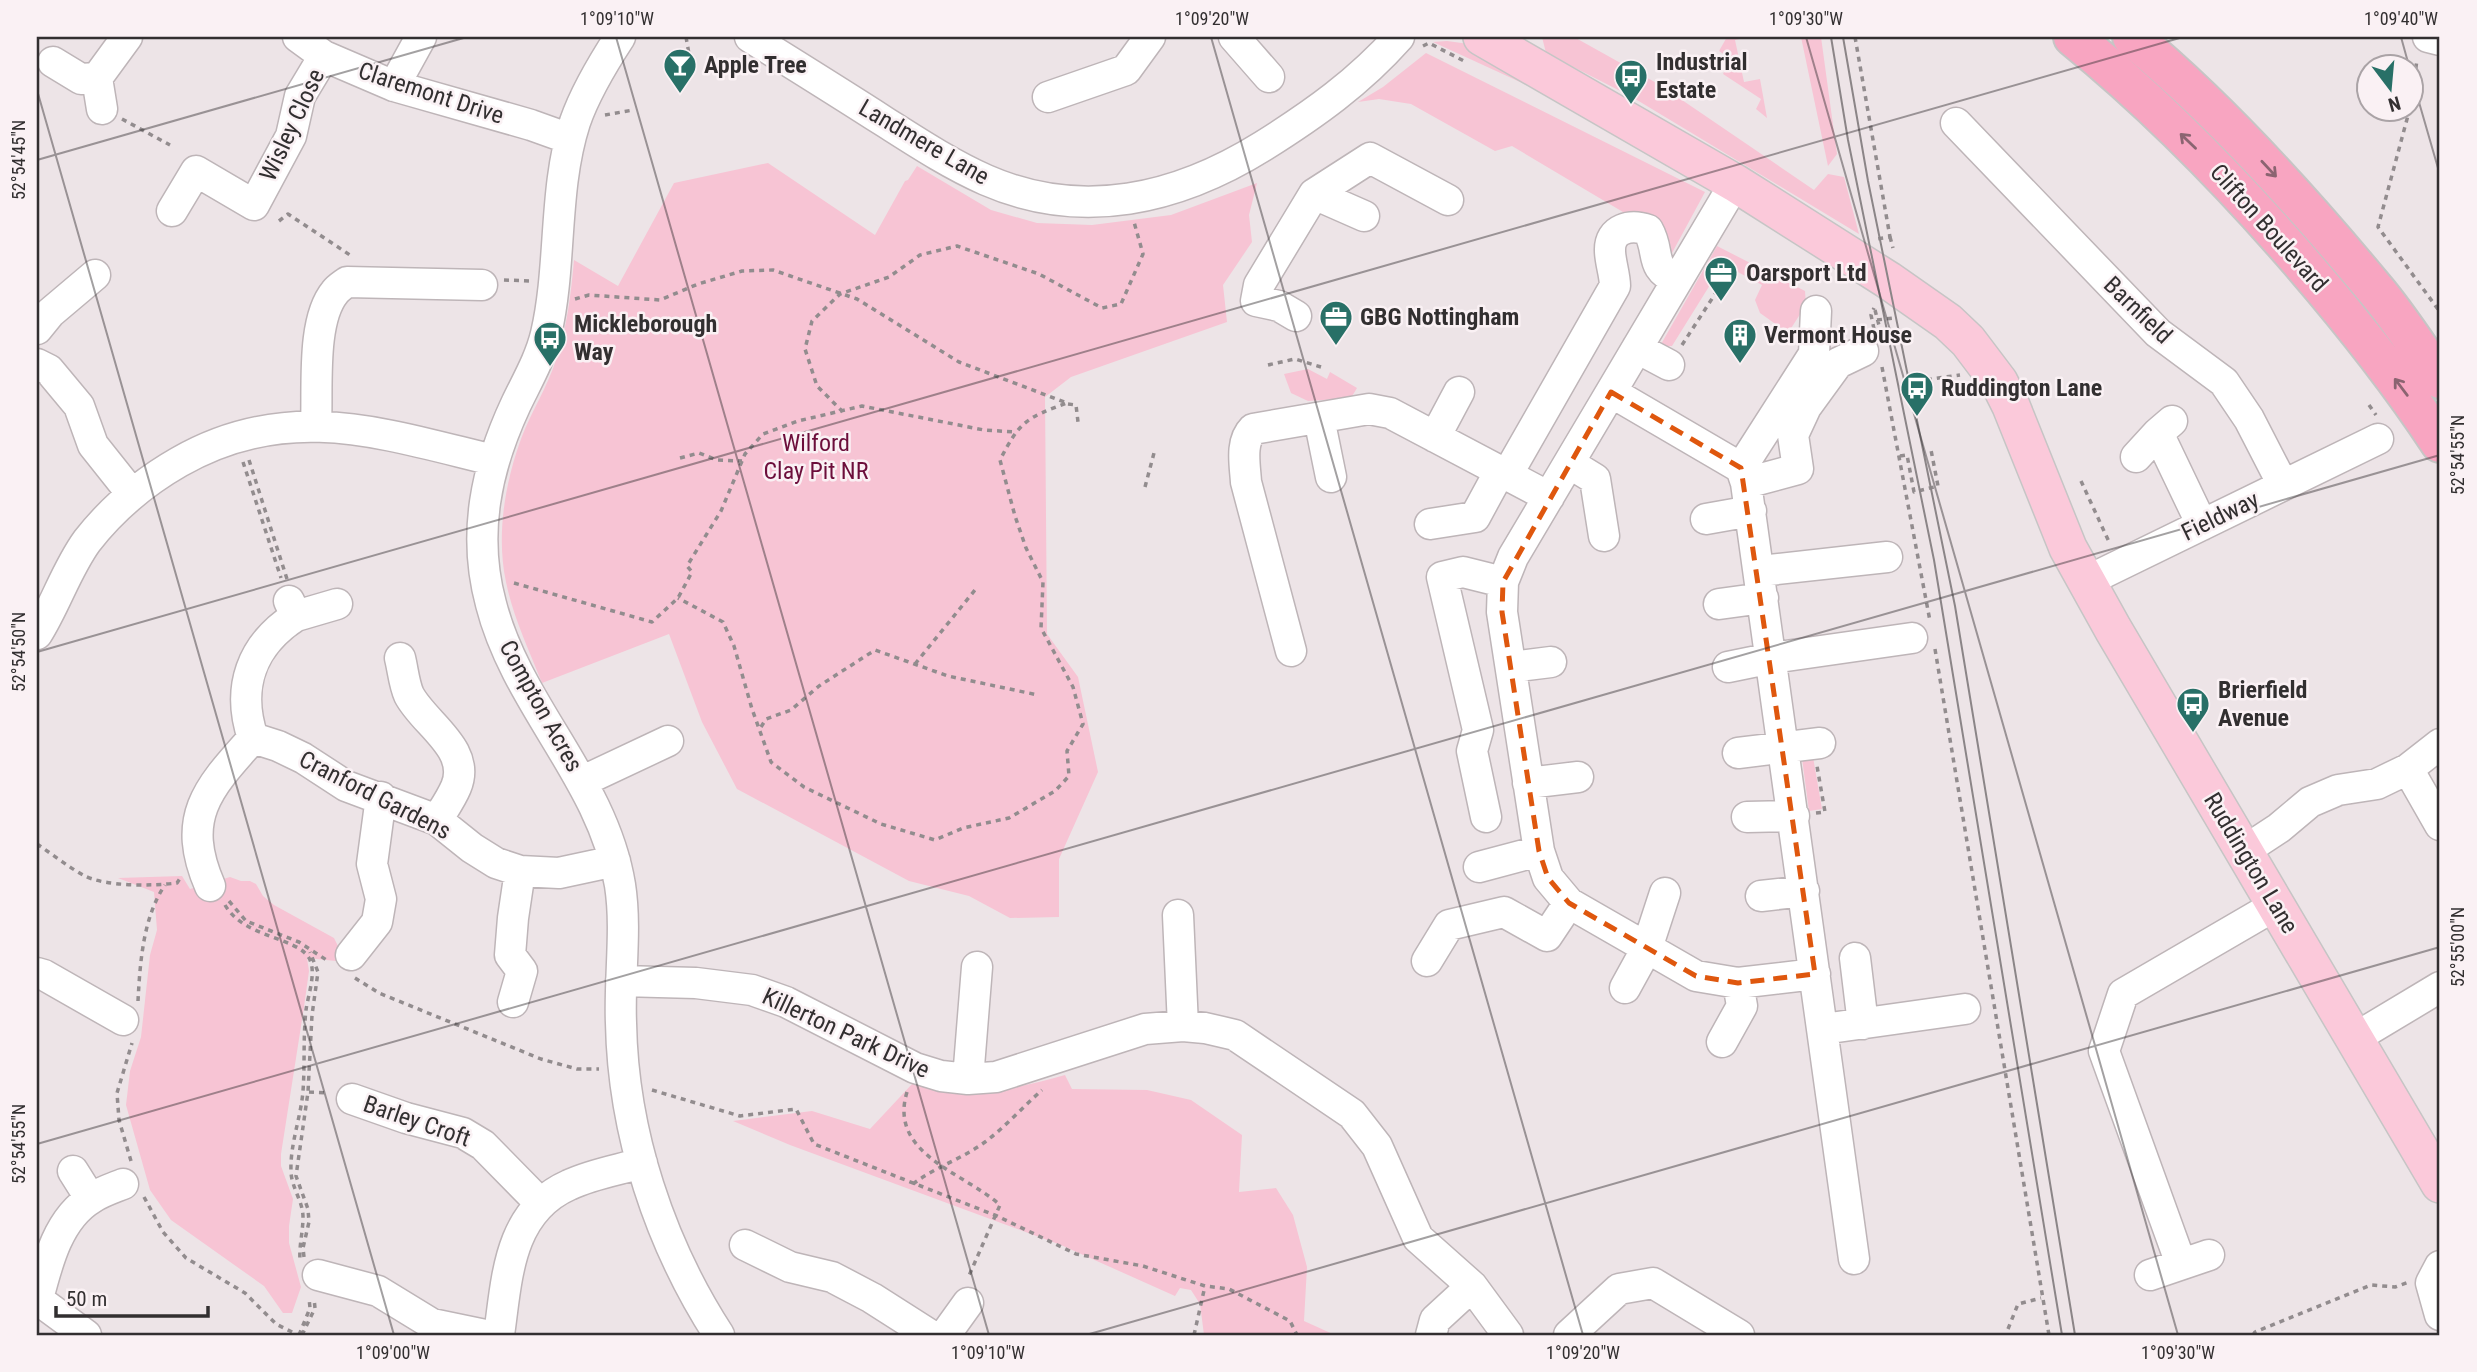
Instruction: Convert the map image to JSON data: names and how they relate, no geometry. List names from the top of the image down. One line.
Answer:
{"streets":{"highway":["Clifton Boulevard"],"main road":["Ruddington Lane"],"street":["Claremont Drive","Wisley Close","Landmere Lane","Barnfield","Fieldway","Compton Acres","Cranford Gardens","Killerton Park Drive","Barley Croft"]},"crossings":[["Claremont Drive","Wisley Close"],["Claremont Drive","Compton Acres"],["Barnfield","Fieldway"],["Fieldway","Ruddington Lane"],["Compton Acres","Cranford Gardens"],["Compton Acres","Killerton Park Drive"]],"parks":["Wilford Clay Pit NR"],"places":{"bar":["Apple Tree"],"bus stop":["Industrial Estate","Mickleborough Way","Ruddington Lane","Brierfield Avenue"],"office":["Oarsport Ltd","GBG Nottingham"],"building":["Vermont House"]},"scale_bar":"50 m","north":"bottom","coordinates":["1°09'10\"W","1°09'20\"W","1°09'30\"W","1°09'40\"W","52°54'45\"N","52°54'55\"N","52°54'50\"N","52°55'00\"N","1°09'00\"W"]}
